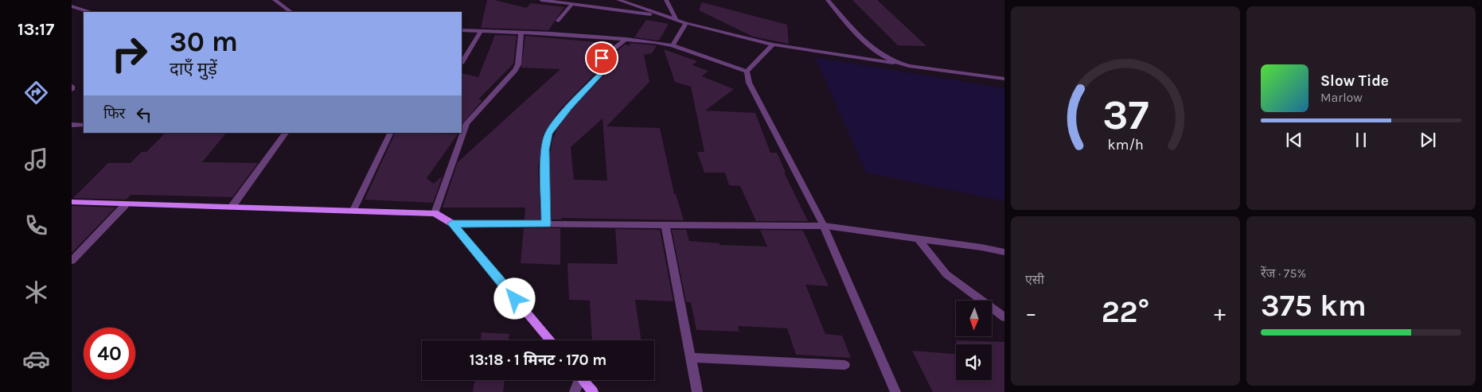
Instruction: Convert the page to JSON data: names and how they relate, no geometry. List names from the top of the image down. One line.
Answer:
{"north":"bottom","page":{"tabs":"13:17","turn":["30 m","दाएँ मुड़ें"],"song":["Slow Tide","Marlow"],"then":"फिर","tile":["एसी",["रेंज · 75%","375 km"]],"heat":["−","22°","+"],"limit":"40","trip":"13:18 · 1 मिनट · 170 m","gauge":["37","km/h"]}}
